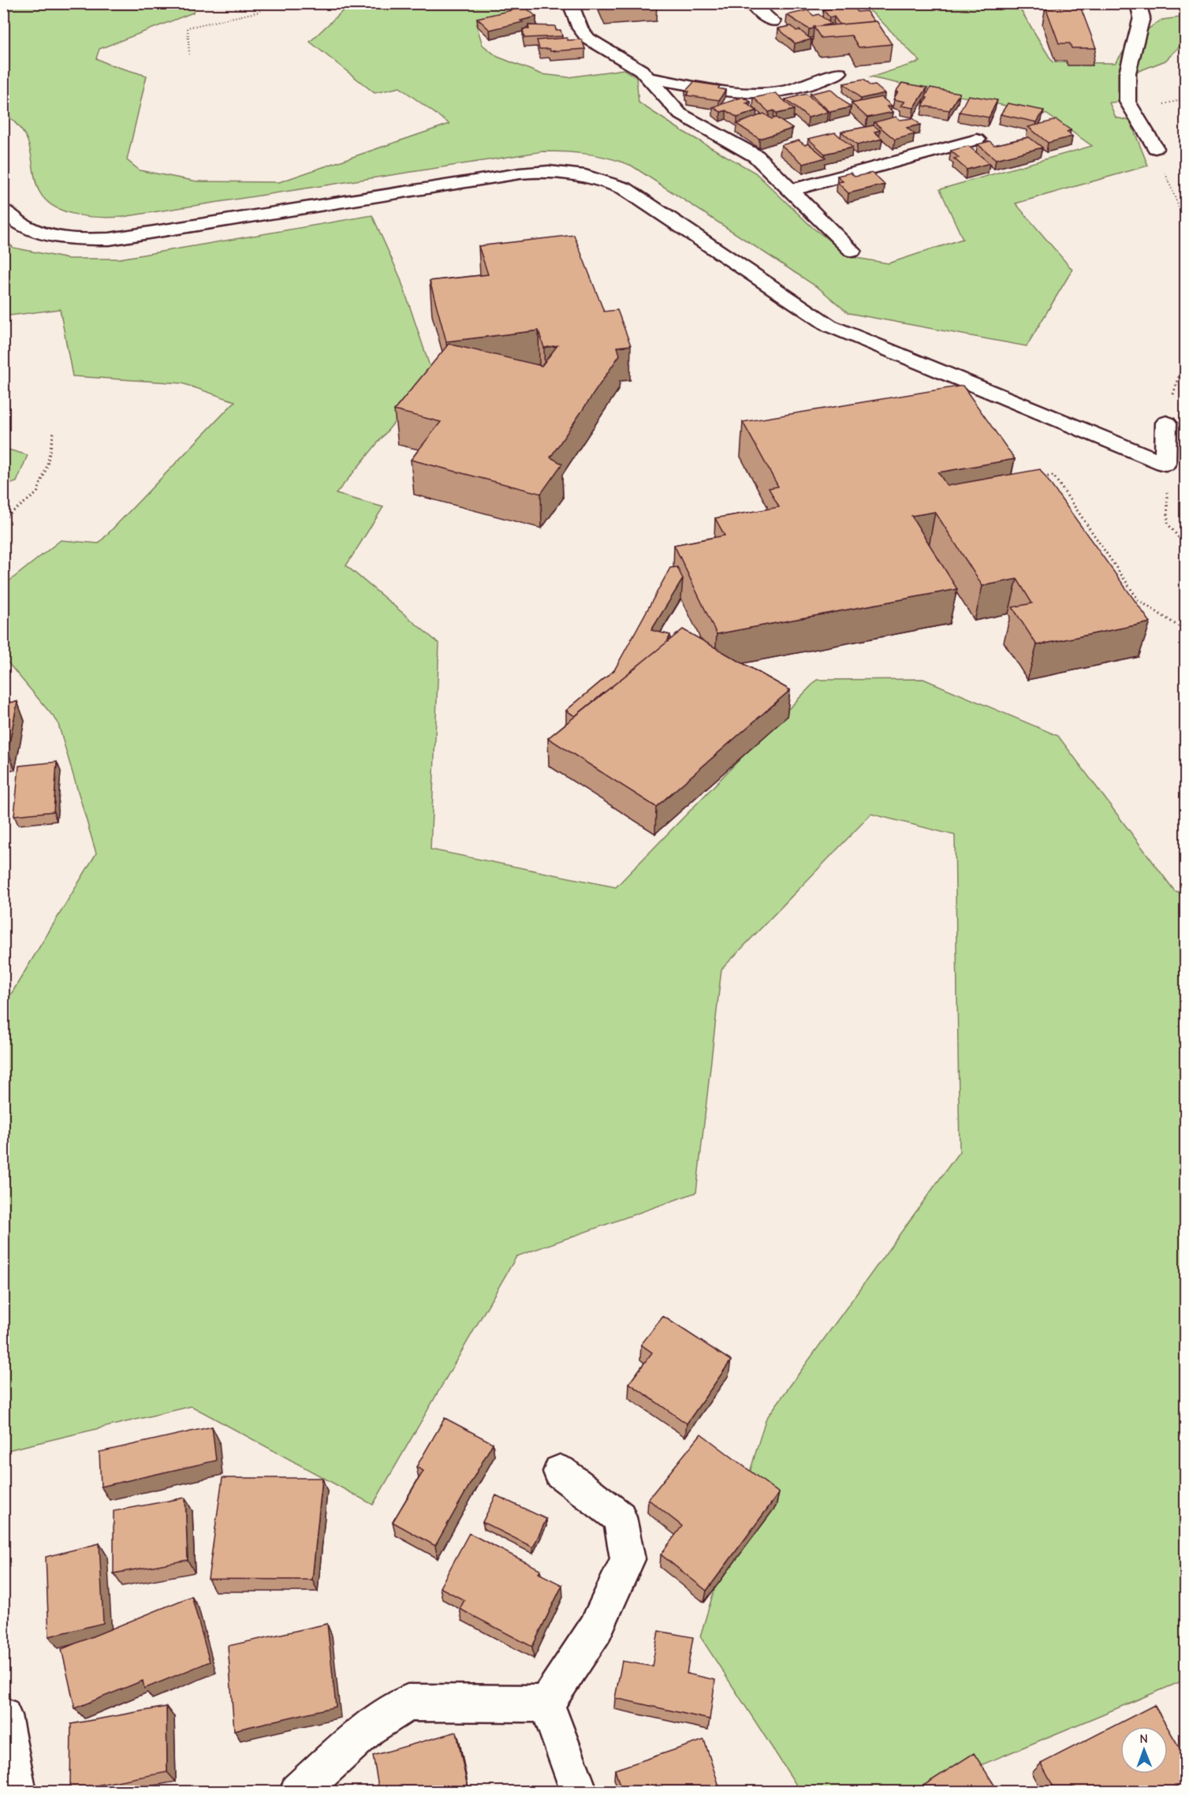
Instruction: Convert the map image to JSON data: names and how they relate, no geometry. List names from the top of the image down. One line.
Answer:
{"north":"top"}
